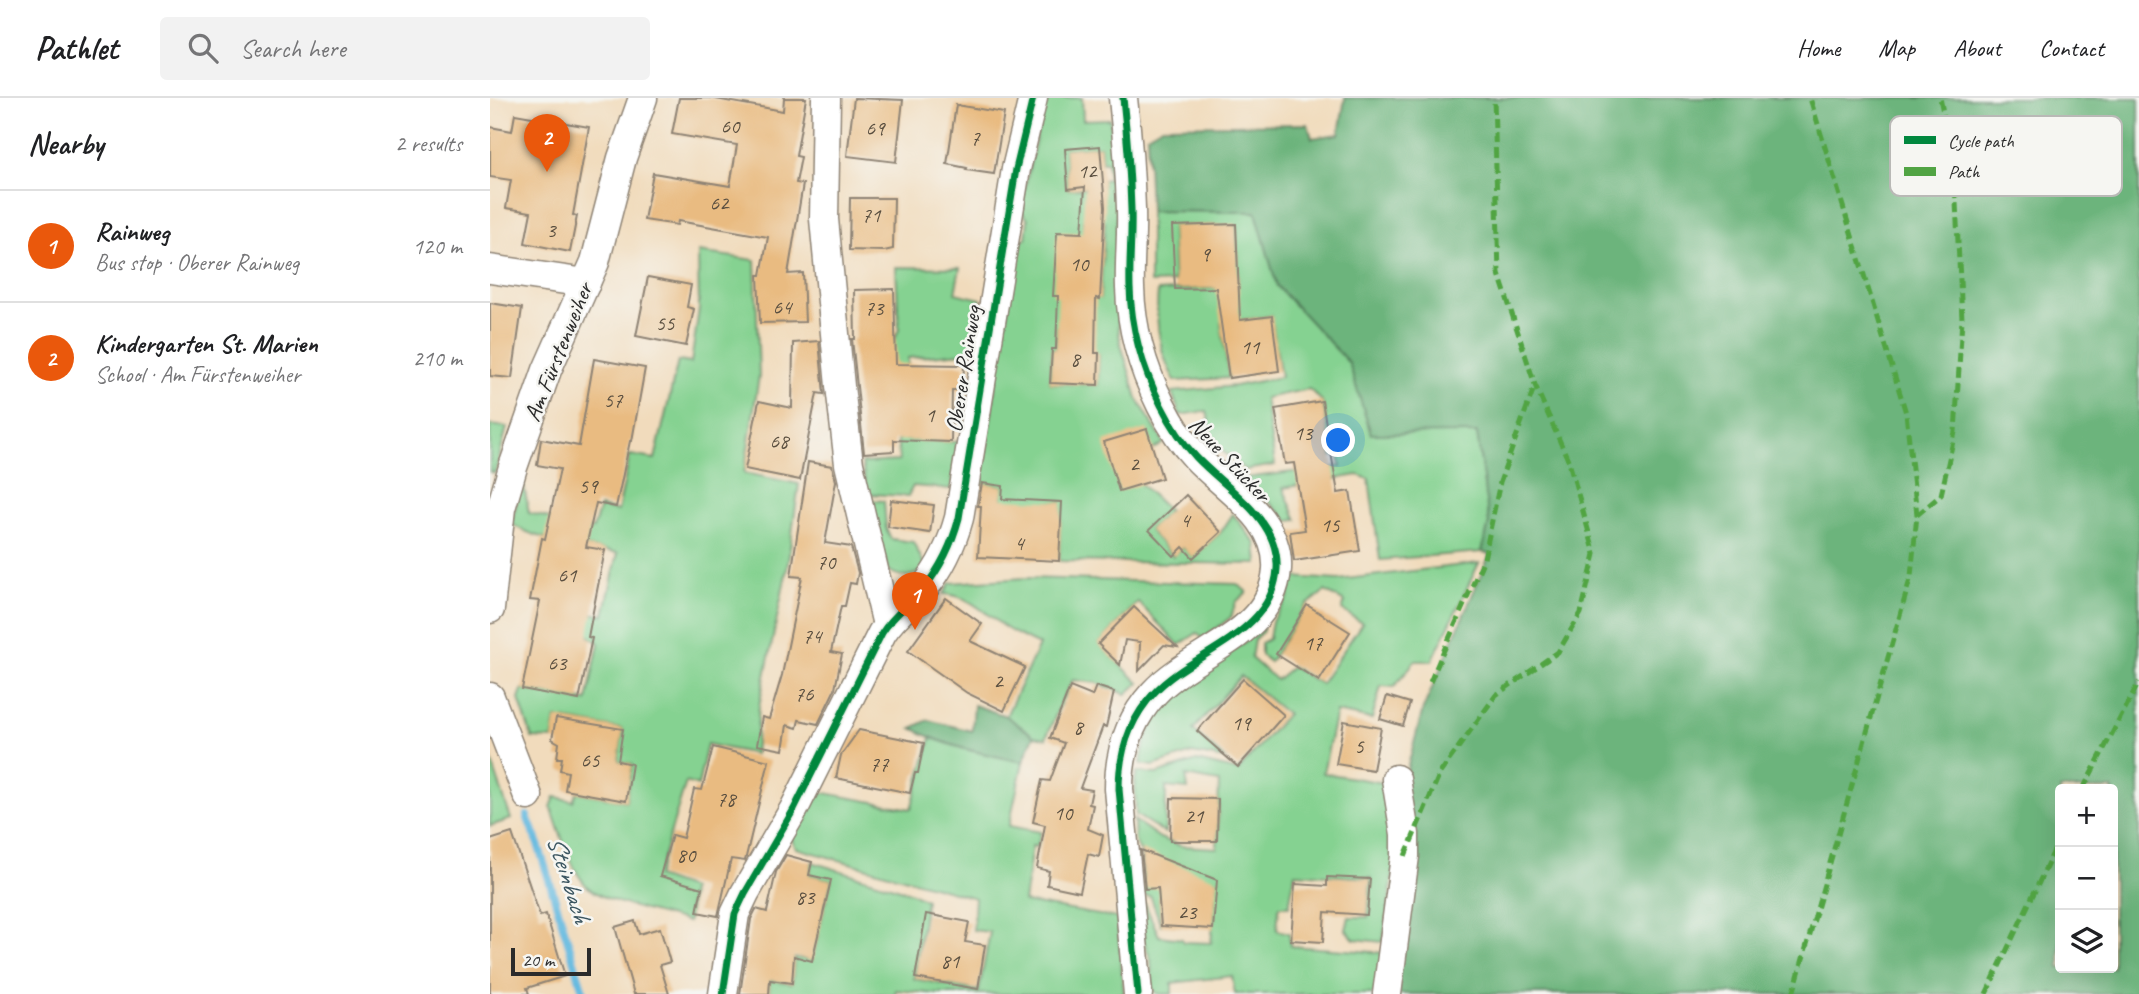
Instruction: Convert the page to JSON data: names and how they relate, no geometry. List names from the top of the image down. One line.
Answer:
{"streets":{"street":["Am Fürstenweiher","Oberer Rainweg","Neue Stücker"]},"water":["Steinbach"],"house_numbers":["60","69","7","12","62","71","3","9","10","64","73","55","11","8","57","1","13","68","2","59","4","15","4","70","61","74","17","63","2","76","19","8","5","65","77","78","10","21","80","83","23","81"],"legend":["Cycle path","Path"],"scale_bar":"20 m","page":{"header":"Pathlet","search":"Search here","nav":["Home","Map","About","Contact"],"heading":["Nearby","2 results"],"pins":["2","1"],"list":[{"mark":"1","name":"Rainweg","note":"Bus stop · Oberer Rainweg","value":"120 m"},{"mark":"2","name":"Kindergarten St. Marien","note":"School · Am Fürstenweiher","value":"210 m"}],"map_buttons":["+","−"],"scale":"20 m"}}
